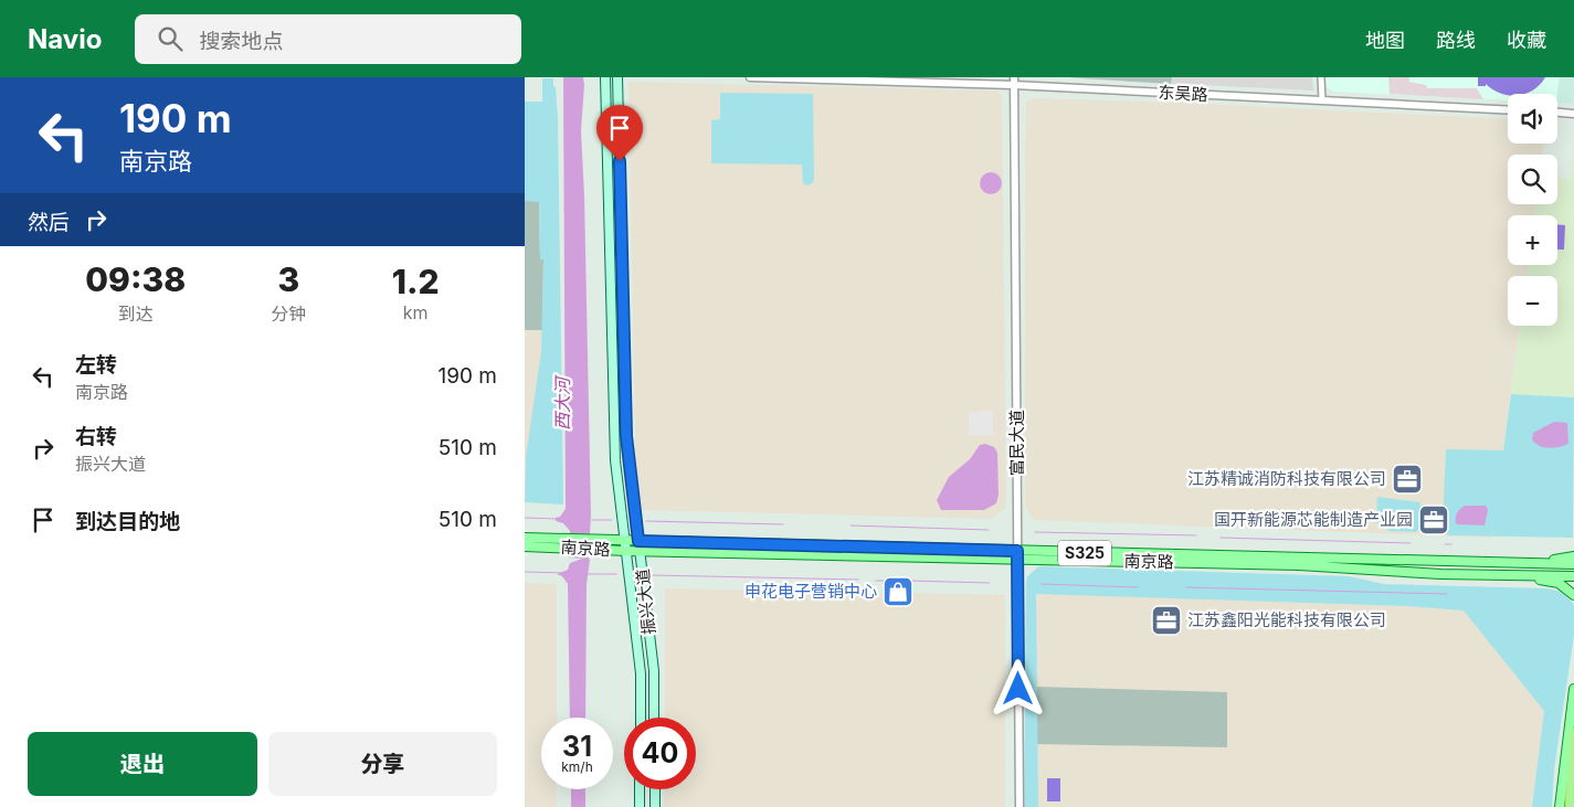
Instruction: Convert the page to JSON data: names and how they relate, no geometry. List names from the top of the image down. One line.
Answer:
{"streets":{"main road":["南京路","S325","振兴大道"],"street":["东吴路","富民大道"]},"crossings":[["东吴路","富民大道"],["富民大道","南京路"],["南京路","振兴大道"]],"water":["西大河"],"places":{"office":["江苏精诚消防科技有限公司","国开新能源芯能制造产业园","江苏鑫阳光能科技有限公司"],"shop":["申花电子营销中心"]},"page":{"header":"Navio","search":"搜索地点","nav":["地图","路线","收藏"],"turn":["190 m","南京路"],"map_buttons":["+","−"],"then":"然后","eta":["09:38","到达","3","分钟","1.2","km"],"list":[{"name":"左转","note":"南京路","value":"190 m"},{"name":"右转","note":"振兴大道","value":"510 m"},{"name":"到达目的地","value":"510 m"}],"speed":"31 km/h","limit":"40","buttons":["退出","分享"]}}
